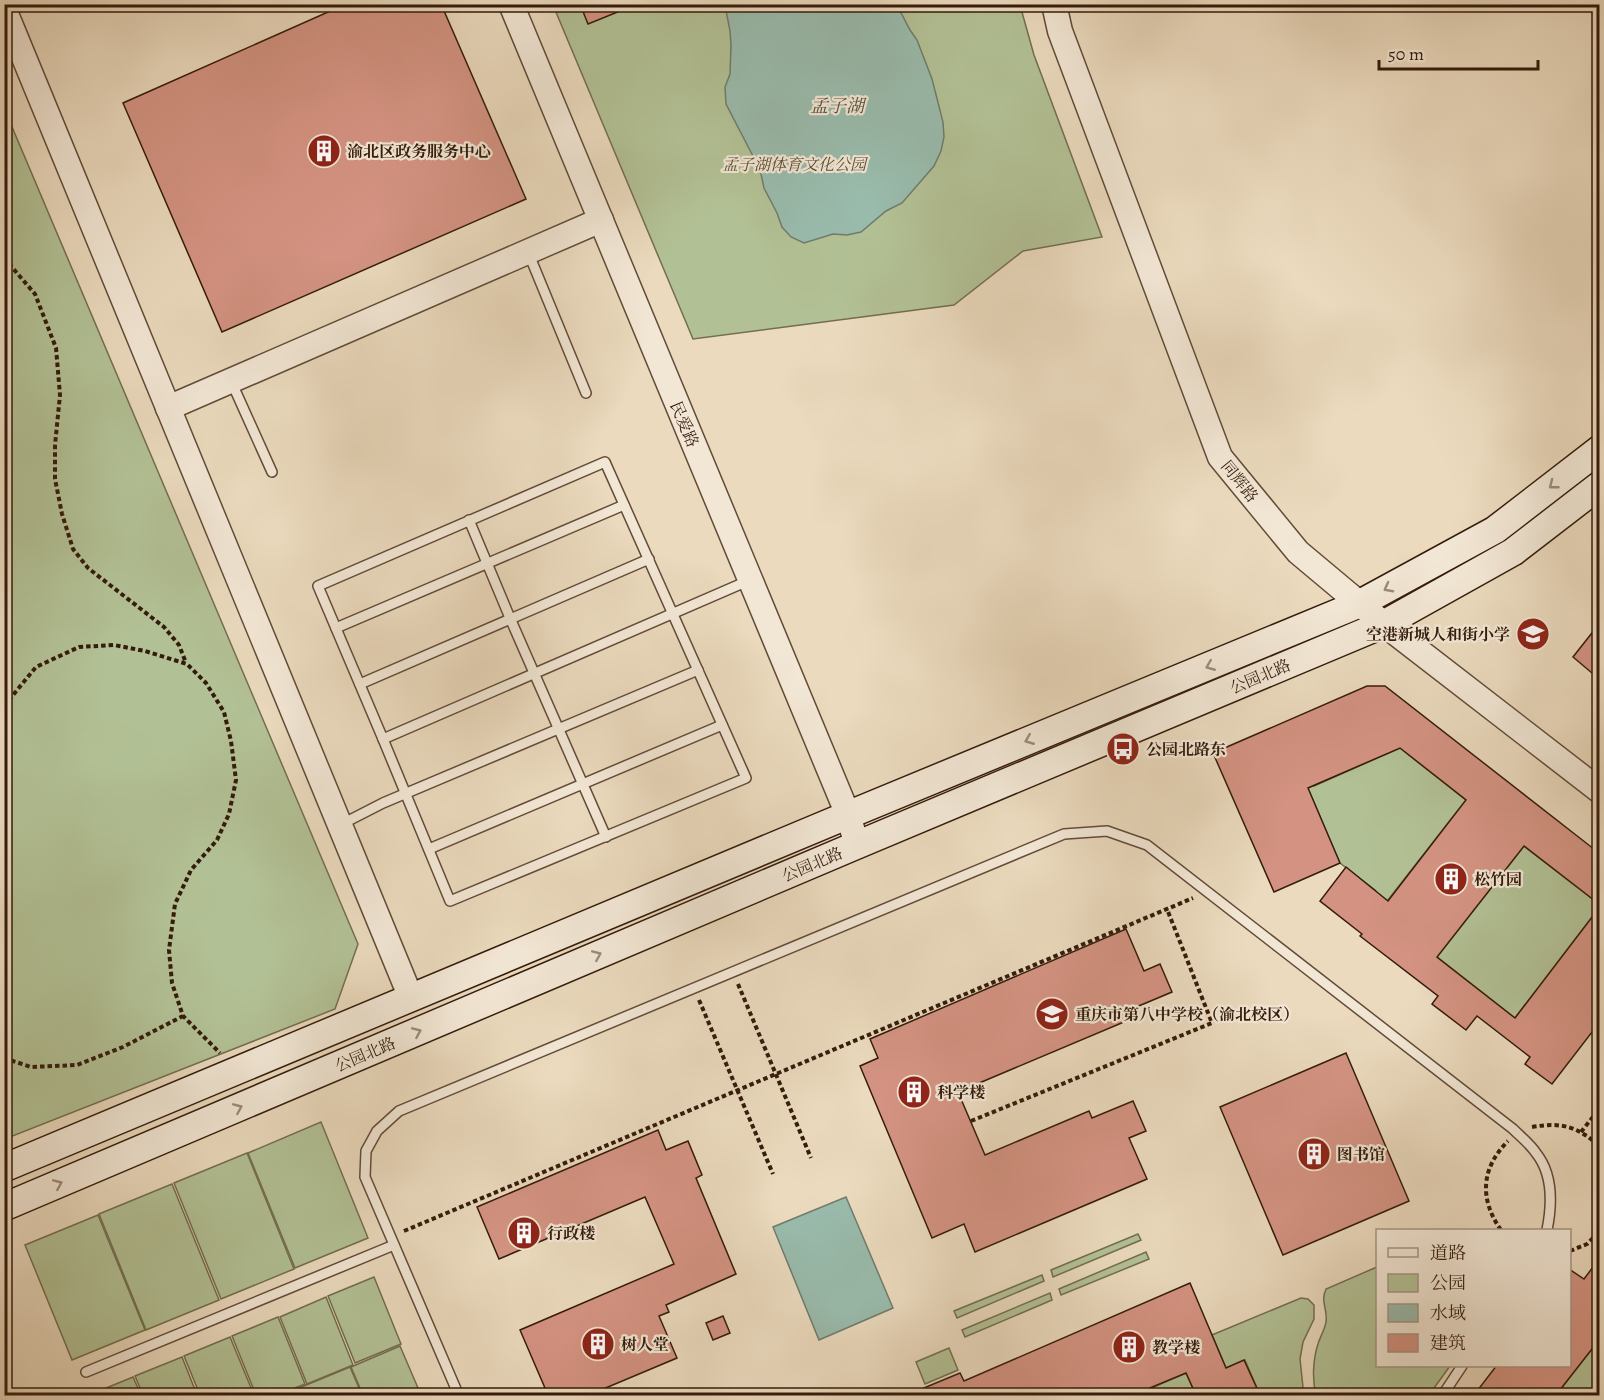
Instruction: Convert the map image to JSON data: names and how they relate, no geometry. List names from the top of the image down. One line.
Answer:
{"streets":{"main road":["公园北路"],"street":["民爱路","同辉路"]},"crossings":[["民爱路","公园北路"],["同辉路","公园北路"]],"water":["孟子湖"],"parks":["孟子湖体育文化公园"],"places":{"building":["渝北区政务服务中心","松竹园","科学楼","图书馆","行政楼","树人堂","教学楼"],"school or university":["空港新城人和街小学","重庆市第八中学校（渝北校区）"],"bus stop":["公园北路东"]},"legend":["道路","公园","水域","建筑"],"scale_bar":"50 m"}
